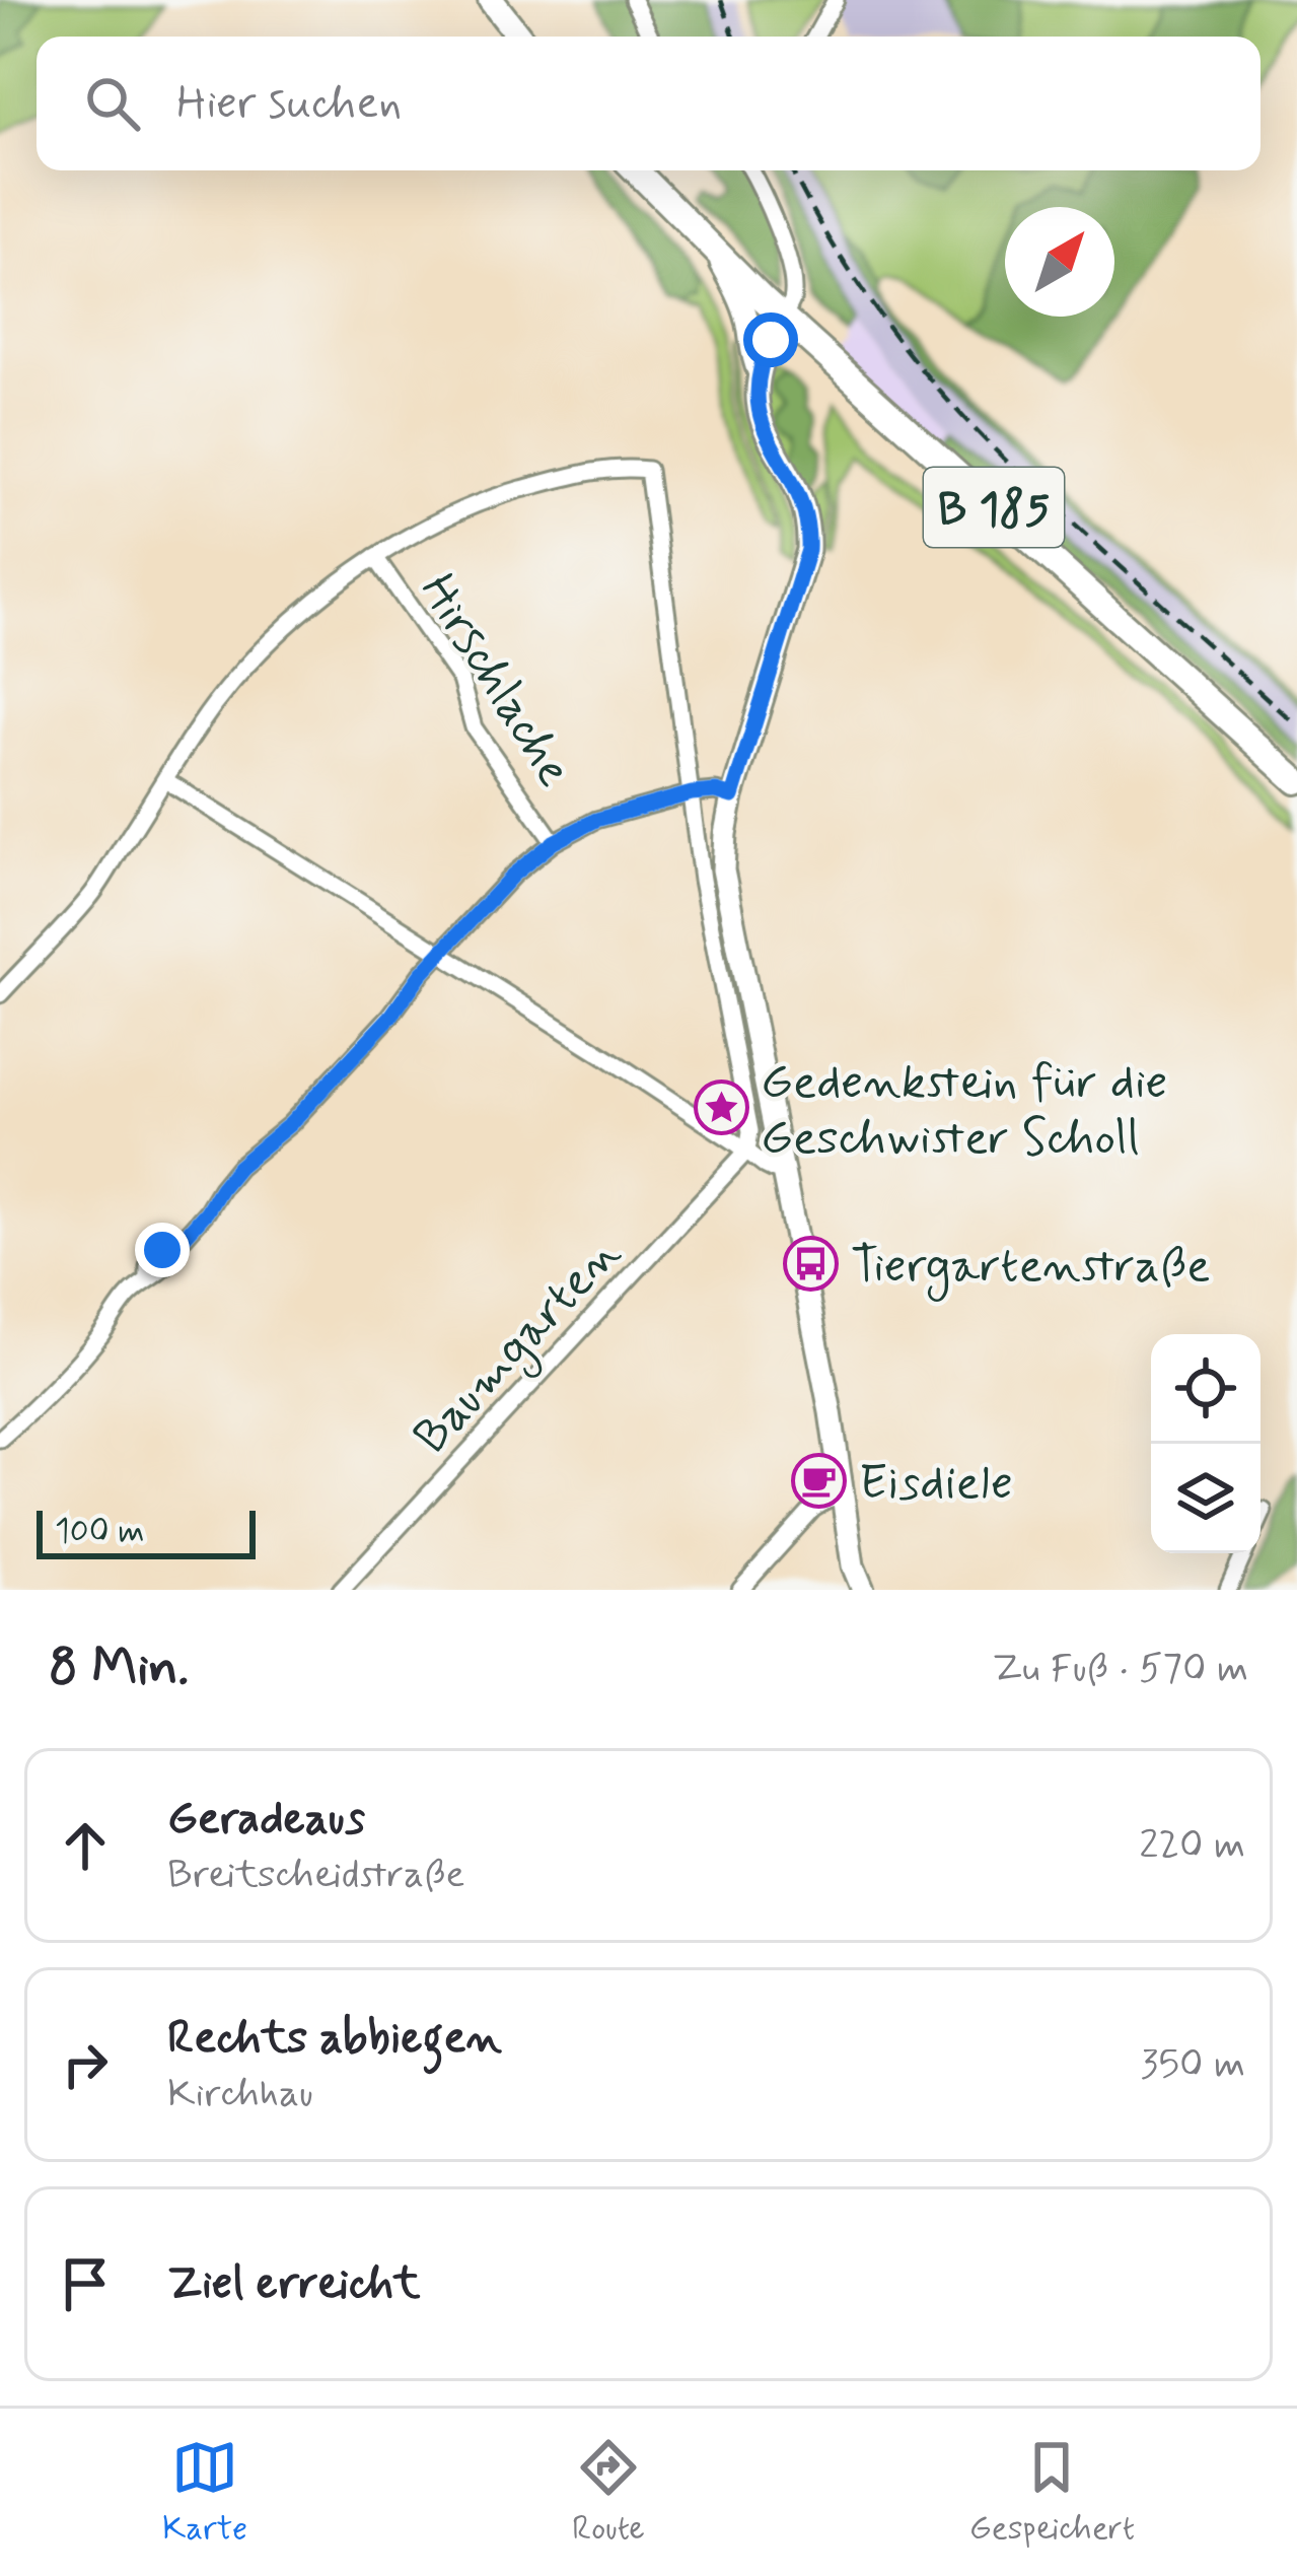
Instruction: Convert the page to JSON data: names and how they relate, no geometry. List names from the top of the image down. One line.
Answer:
{"streets":{"main road":["B 185"],"street":["Hirschlache","Baumgarten"]},"places":{"place":["Gedenkstein für die Geschwister Scholl"],"bus stop":["Tiergartenstraße"],"cafe":["Eisdiele"]},"scale_bar":"100 m","north":"top right","page":{"search":"Hier suchen","scale":"100 m","heading":["8 Min.","Zu Fuß · 570 m"],"list":[["Geradeaus","Breitscheidstraße","220 m"],["Rechts abbiegen","Kirchhau","350 m"],"Ziel erreicht"],"nav":["Karte","Route","Gespeichert"]}}
